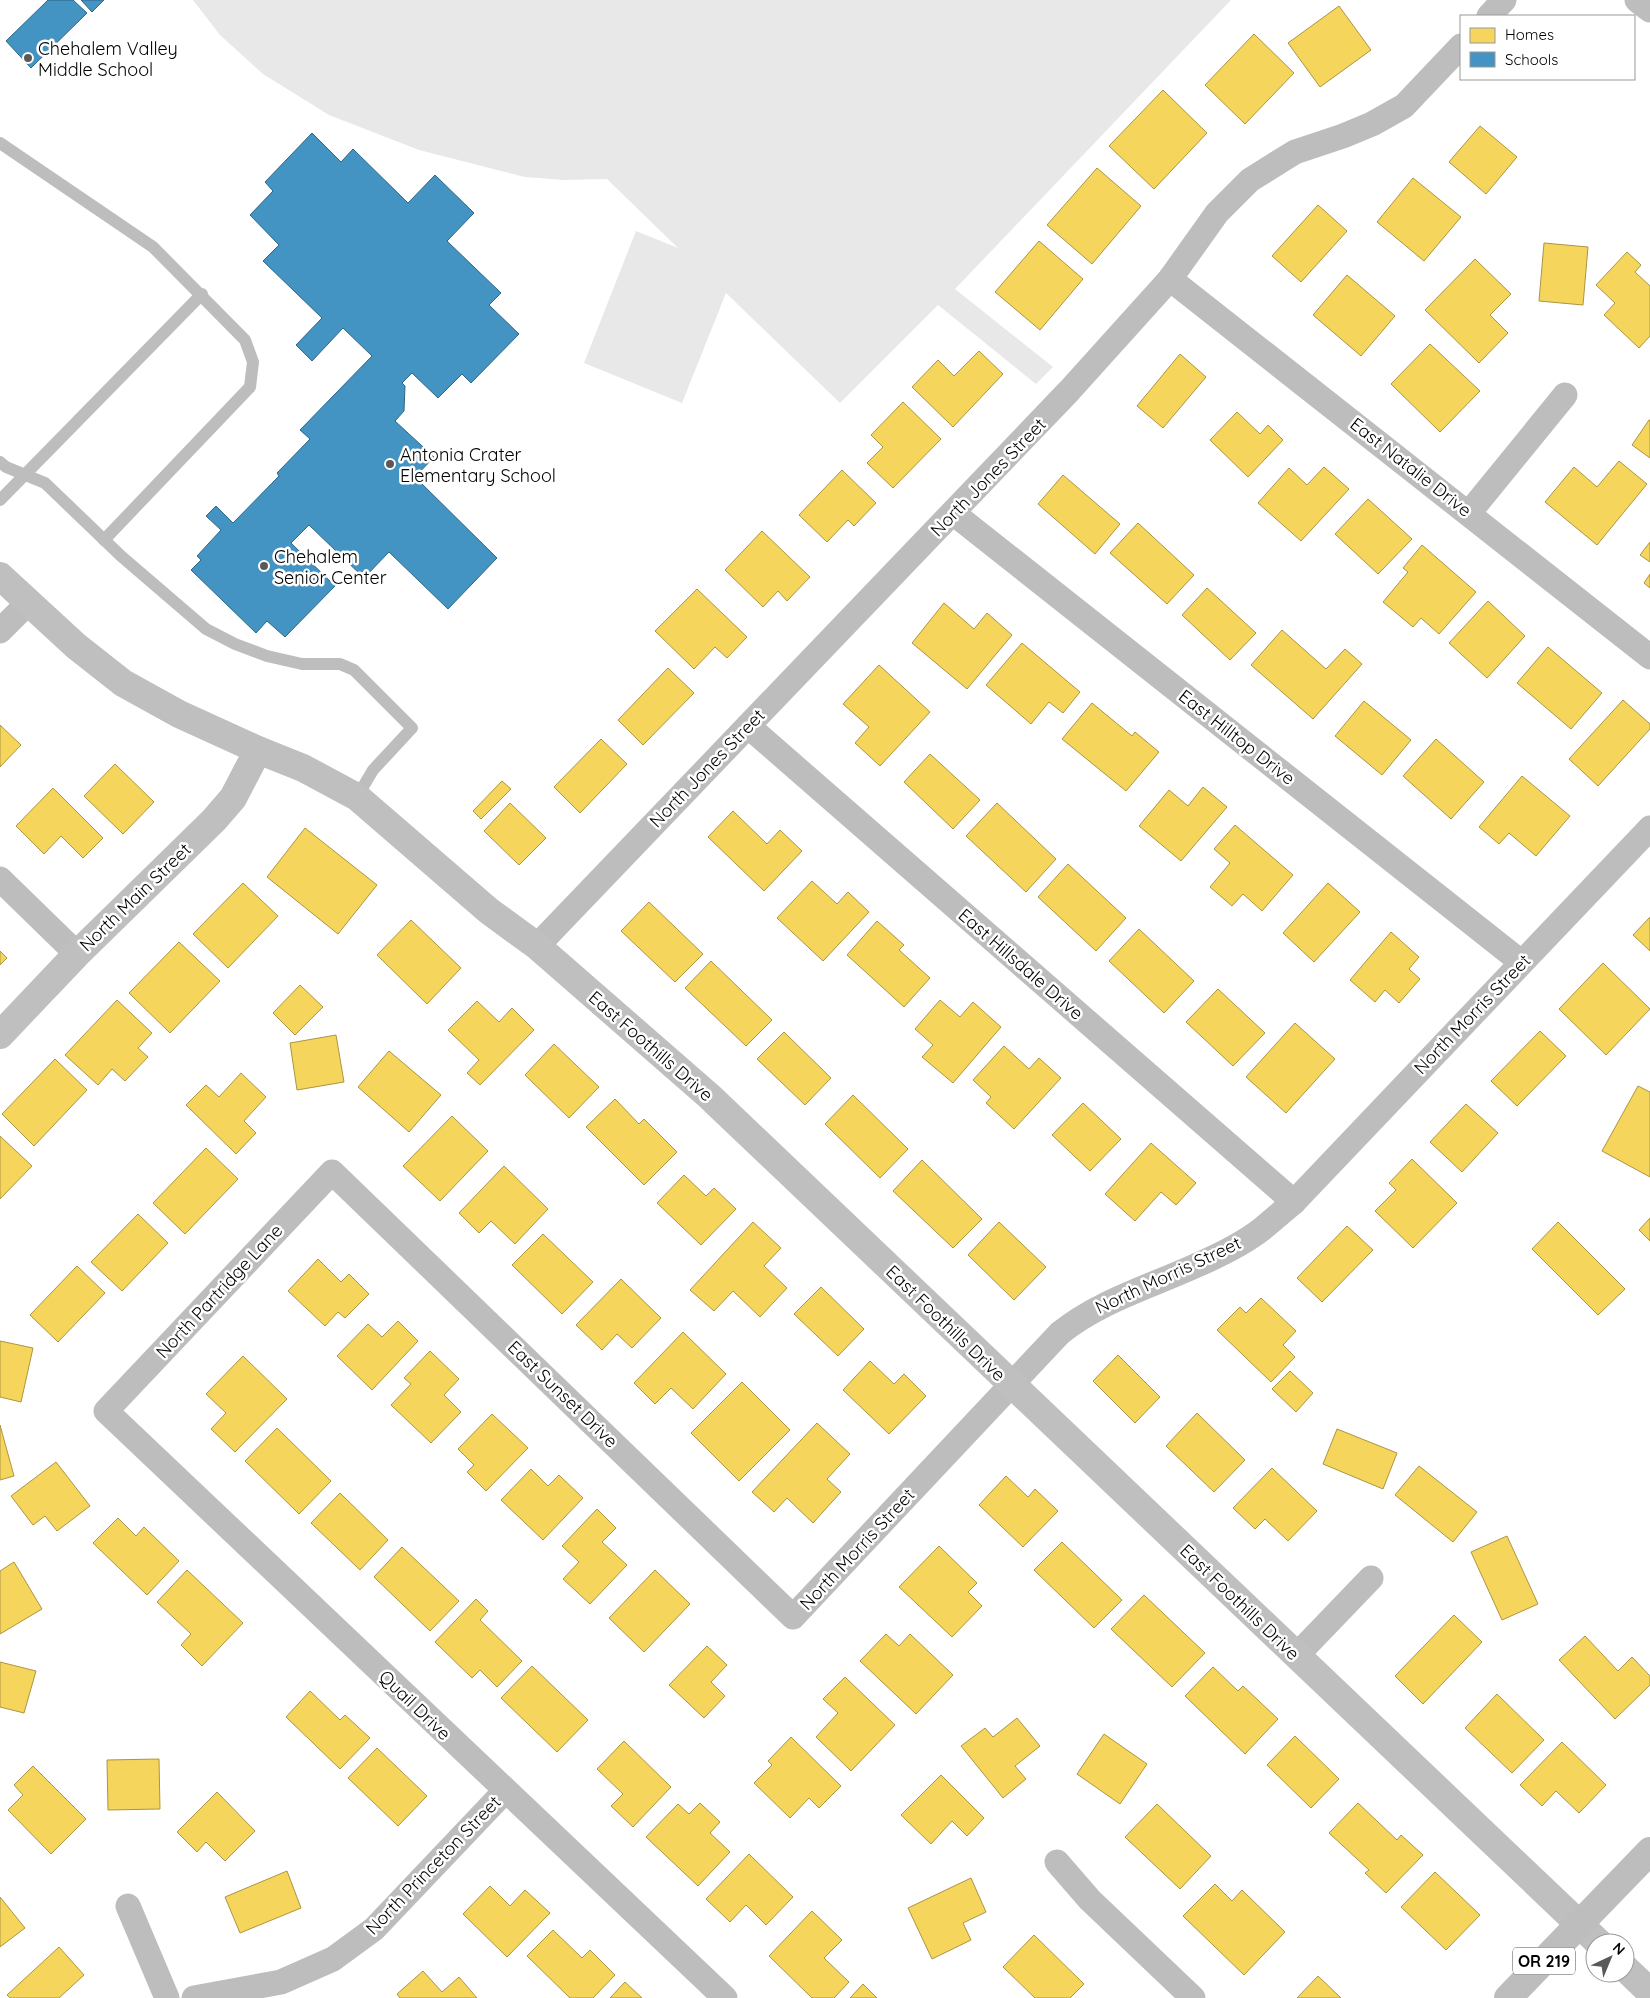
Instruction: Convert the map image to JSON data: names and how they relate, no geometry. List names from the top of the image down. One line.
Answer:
{"streets":{"main road":["OR 219"],"street":["East Natalie Drive","North Jones Street","East Hilltop Drive","North Main Street","East Hillsdale Drive","North Morris Street","East Foothills Drive","North Partridge Lane","East Sunset Drive","Quail Drive","North Princeton Street"]},"crossings":[["East Natalie Drive","North Jones Street"],["North Jones Street","East Hilltop Drive"],["North Jones Street","East Hillsdale Drive"],["North Jones Street","East Foothills Drive"],["East Hilltop Drive","North Morris Street"],["North Main Street","East Foothills Drive"],["East Hillsdale Drive","North Morris Street"],["North Morris Street","East Foothills Drive"],["North Morris Street","East Sunset Drive"],["East Foothills Drive","OR 219"],["North Partridge Lane","East Sunset Drive"],["North Partridge Lane","Quail Drive"],["Quail Drive","North Princeton Street"]],"places":["Chehalem Valley Middle School","Antonia Crater Elementary School","Chehalem Senior Center"],"legend":["Homes","Schools"],"north":"top right"}
